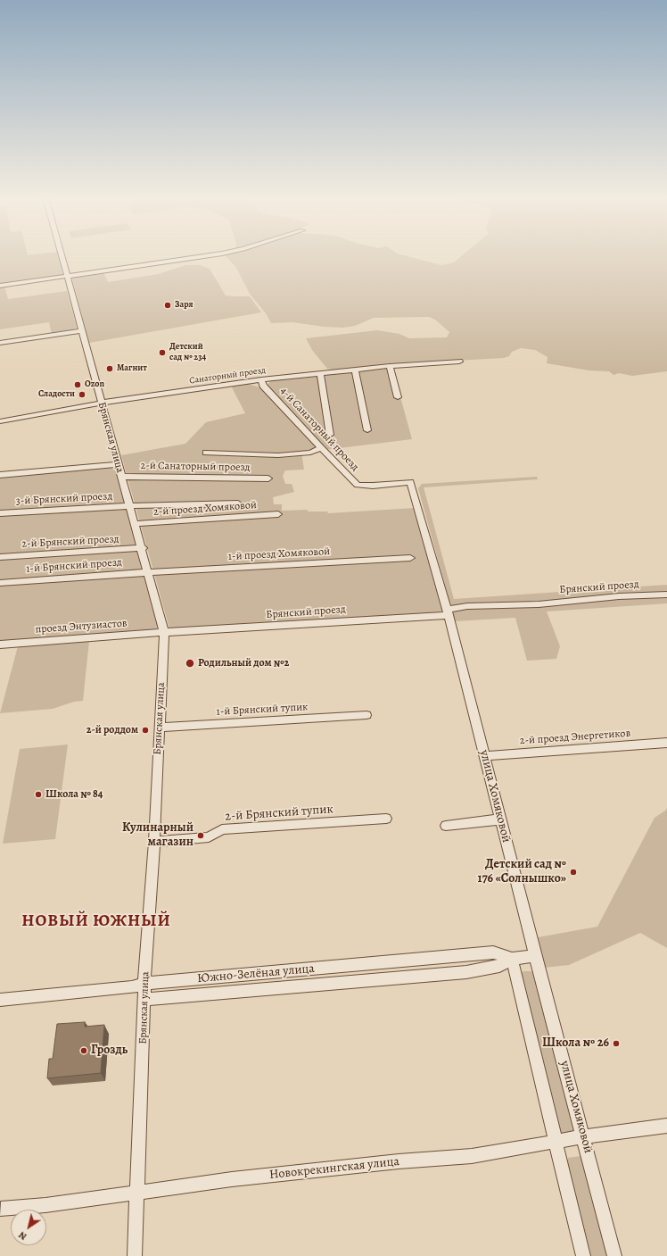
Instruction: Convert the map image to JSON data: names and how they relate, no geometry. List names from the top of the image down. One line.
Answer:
{"streets":{"street":["Санаторный проезд","4-й Санаторный проезд","Брянская улица","2-й Санаторный проезд","3-й Брянский проезд","2-й проезд Хомяковой","2-й Брянский проезд","1-й проезд Хомяковой","1-й Брянский проезд","Брянский проезд","проезд Энтузиастов","1-й Брянский тупик","2-й проезд Энергетиков","улица Хомяковой","2-й Брянский тупик","Южно-Зелёная улица","Новокрекингская улица"]},"crossings":[["Санаторный проезд","4-й Санаторный проезд"],["Санаторный проезд","Брянская улица"],["4-й Санаторный проезд","улица Хомяковой"],["Брянская улица","2-й Санаторный проезд"],["Брянская улица","3-й Брянский проезд"],["Брянская улица","2-й проезд Хомяковой"],["Брянская улица","2-й Брянский проезд"],["Брянская улица","1-й проезд Хомяковой"],["Брянская улица","1-й Брянский проезд"],["Брянская улица","Брянский проезд"],["Брянская улица","проезд Энтузиастов"],["Брянская улица","1-й Брянский тупик"],["Брянская улица","2-й Брянский тупик"],["Брянская улица","Южно-Зелёная улица"],["Брянская улица","Новокрекингская улица"],["1-й проезд Хомяковой","1-й Брянский проезд"],["Брянский проезд","проезд Энтузиастов"],["Брянский проезд","улица Хомяковой"],["2-й проезд Энергетиков","улица Хомяковой"],["улица Хомяковой","Южно-Зелёная улица"],["улица Хомяковой","Новокрекингская улица"]],"districts":["НОВЫЙ ЮЖНЫЙ"],"places":["Заря","Детский сад № 234","Магнит","Ozon","Сладости","Родильный дом №2","2-й роддом","Школа № 84","Кулинарный магазин","Детский сад № 176 «Солнышко»","Школа № 26","Гроздь"],"north":"bottom left"}
